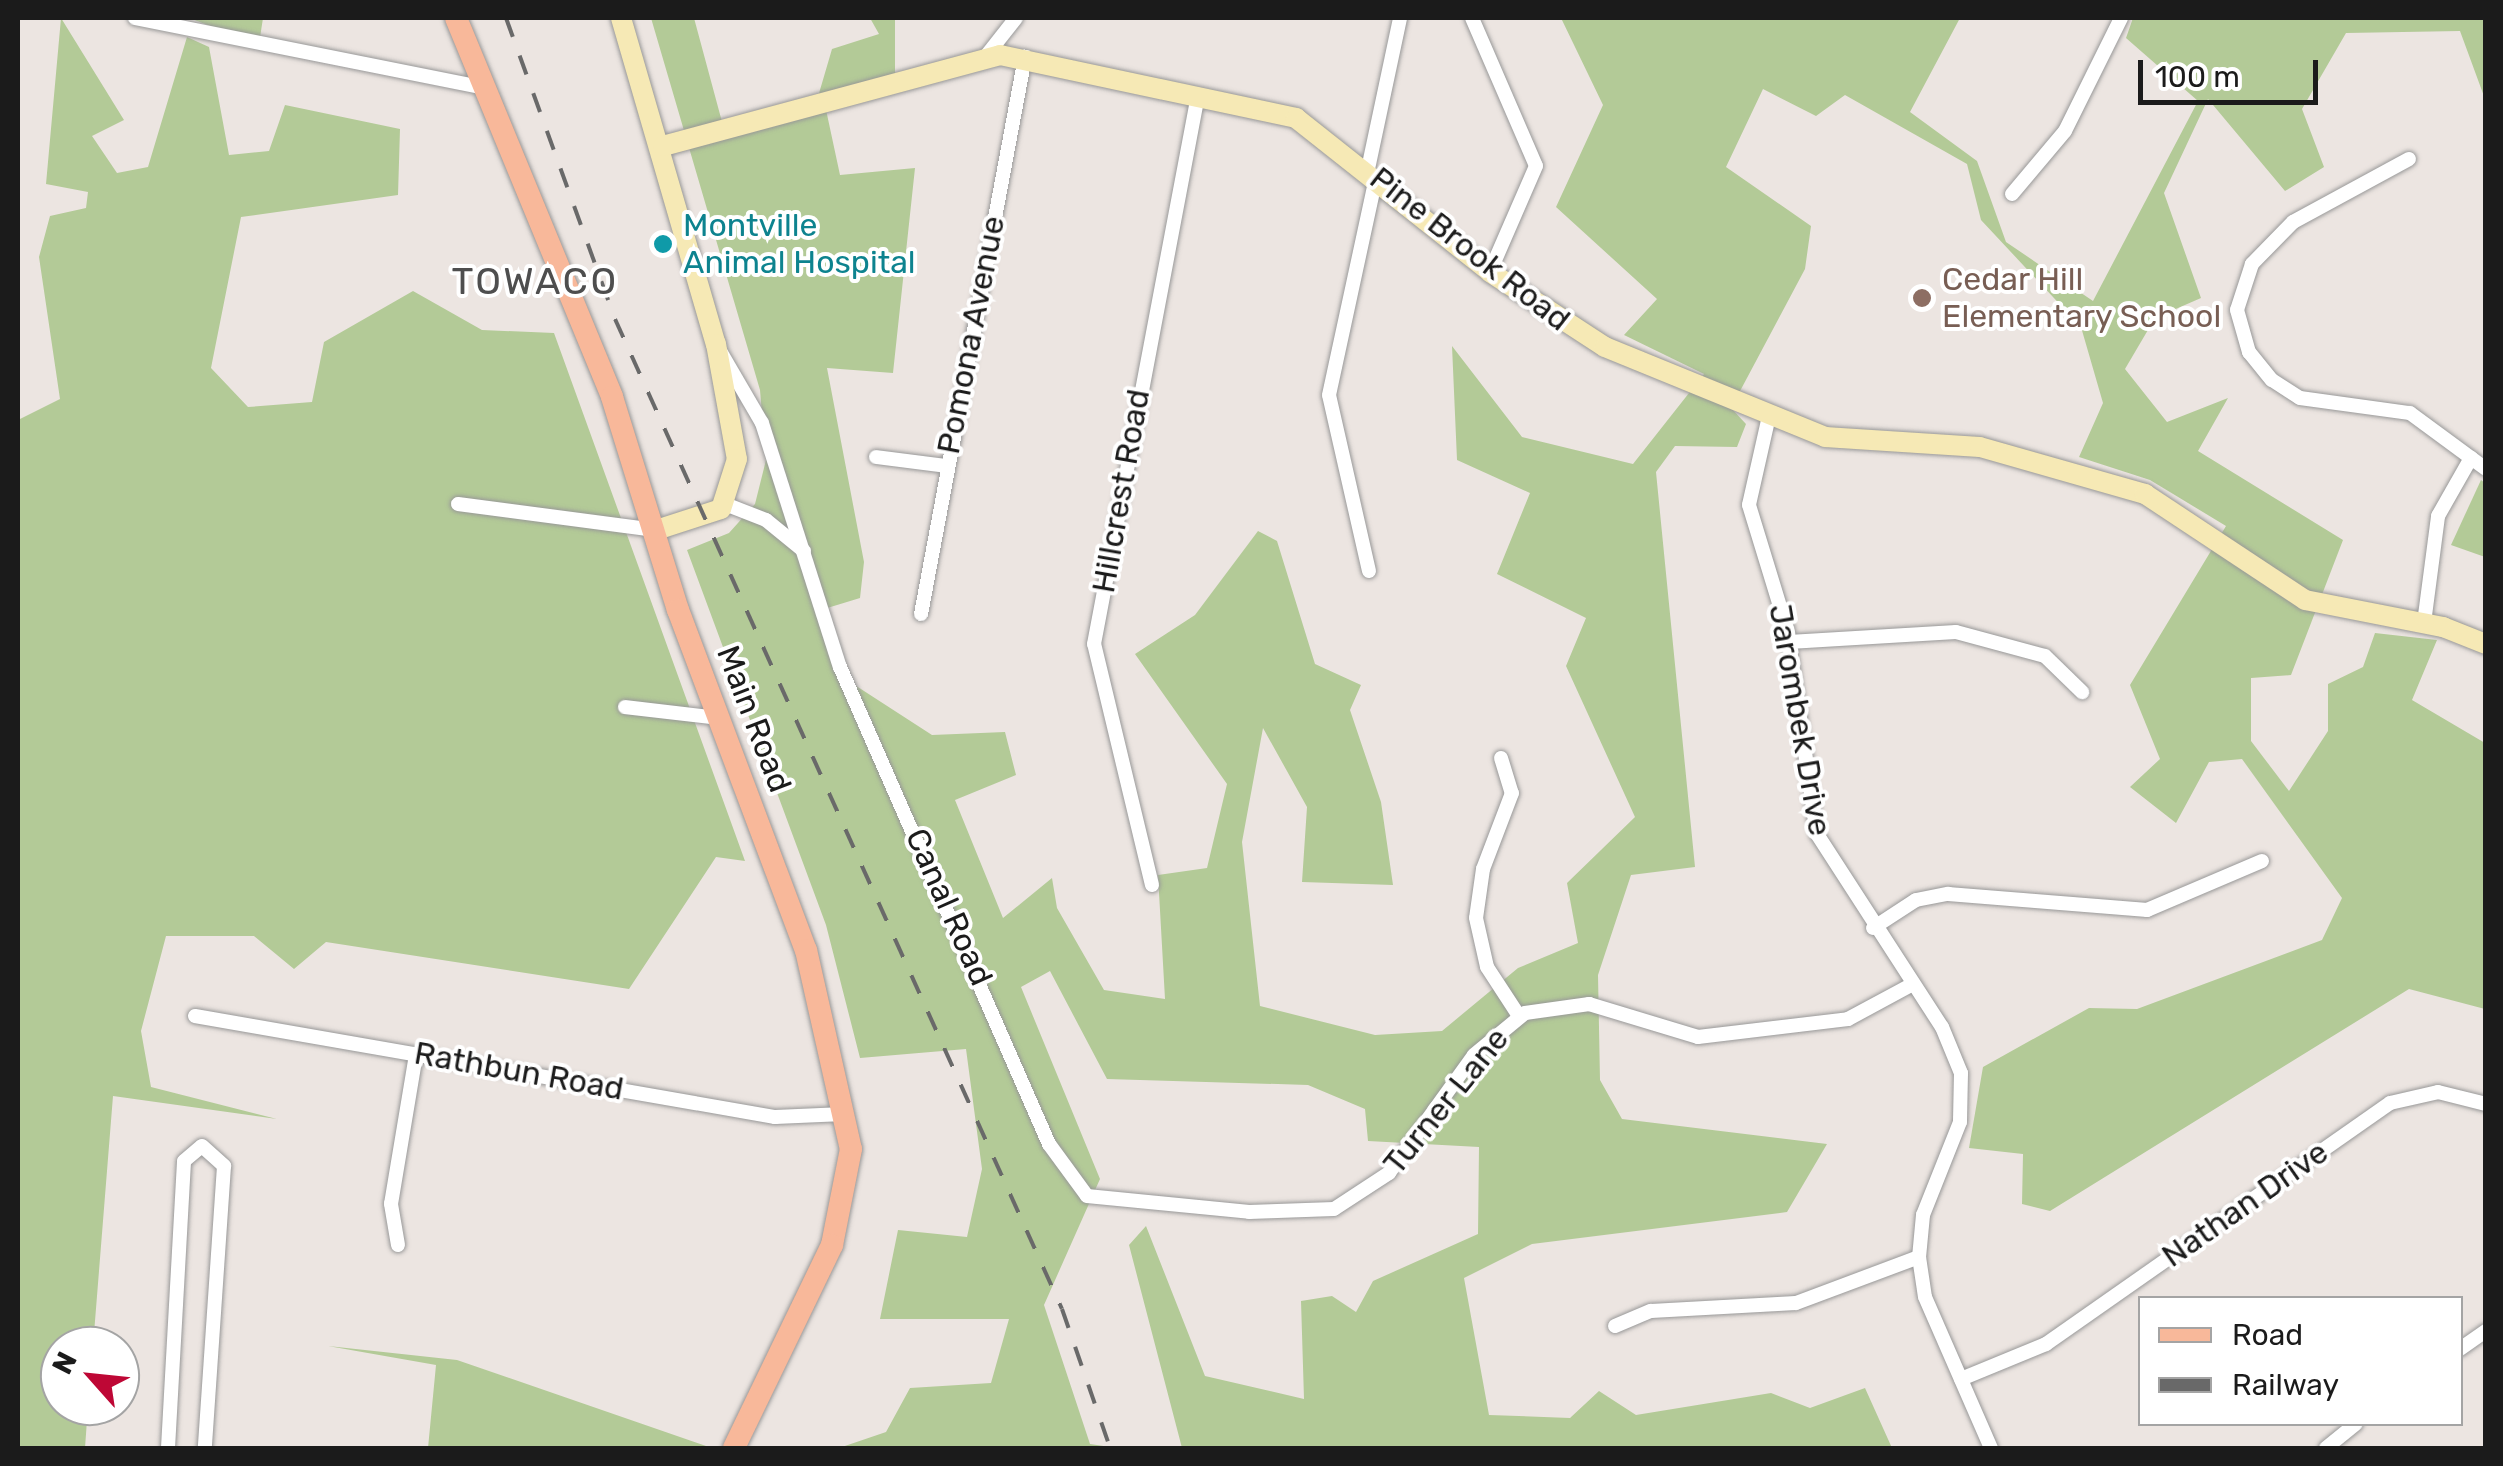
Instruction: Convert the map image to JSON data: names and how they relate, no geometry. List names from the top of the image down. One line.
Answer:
{"streets":{"main road":["Main Road"],"street":["Pine Brook Road","Pomona Avenue","Hillcrest Road","Jarombek Drive","Canal Road","Rathbun Road","Turner Lane","Nathan Drive"]},"crossings":[["Pine Brook Road","Pomona Avenue"],["Pine Brook Road","Hillcrest Road"],["Pine Brook Road","Jarombek Drive"],["Main Road","Rathbun Road"],["Jarombek Drive","Turner Lane"],["Jarombek Drive","Nathan Drive"],["Canal Road","Turner Lane"]],"districts":["TOWACO"],"places":["Montville Animal Hospital","Cedar Hill Elementary School"],"legend":["Road","Railway"],"scale_bar":"100 m","north":"top left"}
